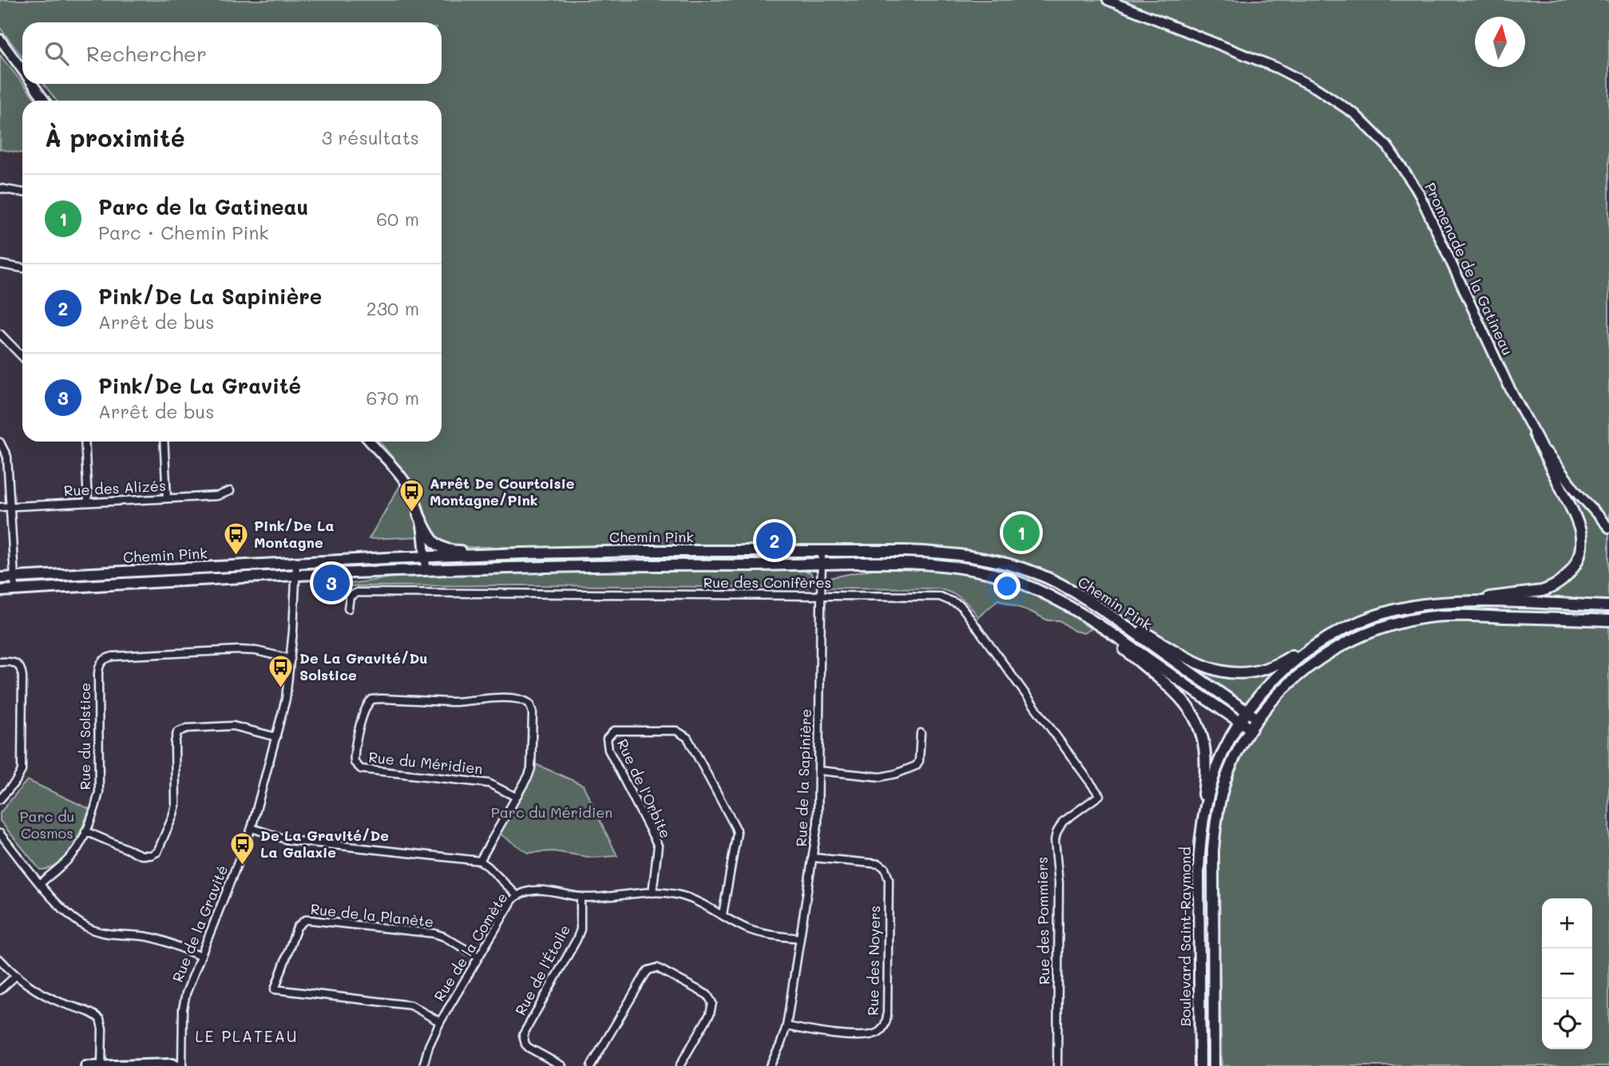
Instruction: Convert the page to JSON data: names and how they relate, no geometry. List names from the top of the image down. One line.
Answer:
{"streets":{"main road":["Chemin Pink","Boulevard Saint-Raymond"],"street":["Promenade de la Gatineau","Rue des Alizés","Rue des Conifères","Rue du Solstice","Rue du Méridien","Rue de la Sapinière","Rue de l'Orbite","Rue de la Planète","Rue des Pommiers","Rue de la Gravité","Rue de la Comète","Rue des Noyers","Rue de l'Étoile"]},"crossings":[["Chemin Pink","Rue de la Sapinière"],["Chemin Pink","Rue de la Gravité"],["Chemin Pink","Boulevard Saint-Raymond"],["Rue des Conifères","Rue de la Sapinière"],["Rue des Conifères","Rue des Pommiers"],["Rue du Solstice","Rue de la Gravité"],["Rue de la Sapinière","Rue de la Comète"],["Rue de la Sapinière","Rue des Noyers"],["Rue de l'Orbite","Rue de la Comète"],["Rue de la Planète","Rue de la Comète"],["Rue de la Comète","Rue de l'Étoile"]],"districts":["LE PLATEAU"],"parks":["Parc du Méridien","Parc du Cosmos"],"places":{"bus stop":["Arrêt De Courtoisie Montagne/Pink","Pink/De La Montagne","De La Gravité/Du Solstice","De La Gravité/De La Galaxie"]},"north":"top","page":{"search":"Rechercher","heading":["À proximité","3 résultats"],"list":[{"mark":"1","name":"Parc de la Gatineau","note":"Parc · Chemin Pink","value":"60 m"},{"mark":"2","name":"Pink/De La Sapinière","note":"Arrêt de bus","value":"230 m"},{"mark":"3","name":"Pink/De La Gravité","note":"Arrêt de bus","value":"670 m"}],"pins":["1","2","3"],"map_buttons":["+","−"]}}
